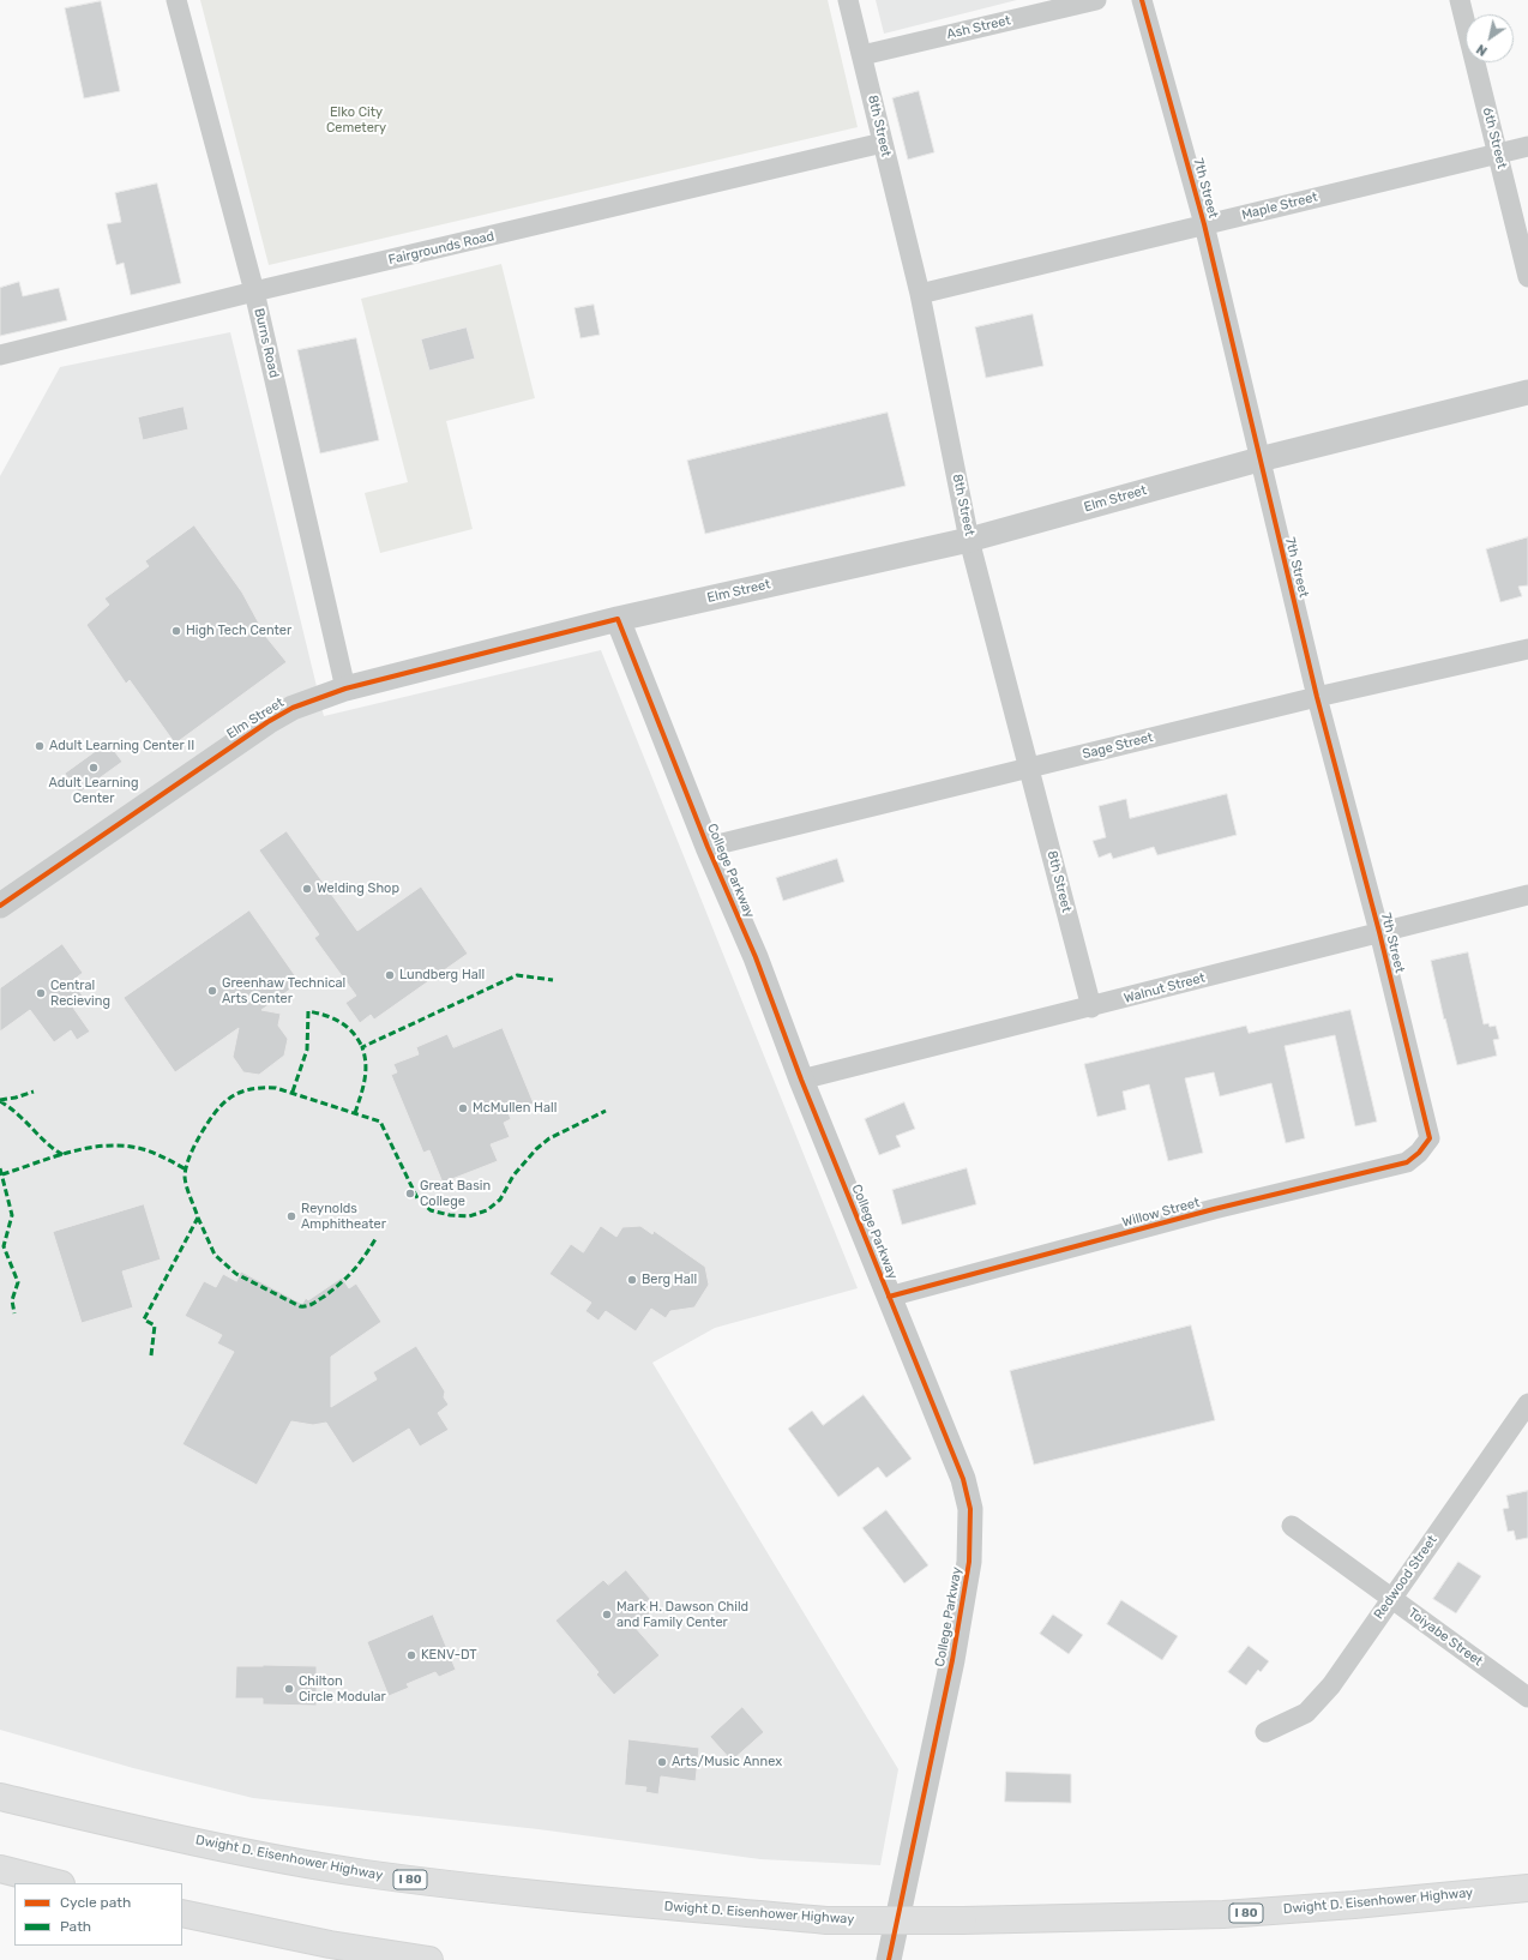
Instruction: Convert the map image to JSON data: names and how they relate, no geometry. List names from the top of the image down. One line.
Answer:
{"streets":{"highway":["Dwight D. Eisenhower Highway","I 80"],"street":["Ash Street","8th Street","6th Street","7th Street","Maple Street","Fairgrounds Road","Burns Road","Elm Street","Sage Street","College Parkway","Walnut Street","Willow Street","Redwood Street","Toiyabe Street"]},"crossings":[["Ash Street","8th Street"],["8th Street","Maple Street"],["8th Street","Fairgrounds Road"],["8th Street","Elm Street"],["8th Street","Sage Street"],["8th Street","Walnut Street"],["6th Street","Maple Street"],["7th Street","Maple Street"],["7th Street","Elm Street"],["7th Street","Sage Street"],["7th Street","Walnut Street"],["7th Street","Willow Street"],["Fairgrounds Road","Burns Road"],["Burns Road","Elm Street"],["Elm Street","College Parkway"],["Sage Street","College Parkway"],["College Parkway","Walnut Street"],["College Parkway","Willow Street"],["Redwood Street","Toiyabe Street"]],"parks":["Elko City Cemetery"],"places":["High Tech Center","Adult Learning Center II","Adult Learning Center","Welding Shop","Lundberg Hall","Greenhaw Technical Arts Center","Central Recieving","McMullen Hall","Great Basin College","Reynolds Amphitheater","Berg Hall","Mark H. Dawson Child and Family Center","KENV-DT","Chilton Circle Modular","Arts/Music Annex"],"legend":["Cycle path","Path"],"north":"bottom left"}
